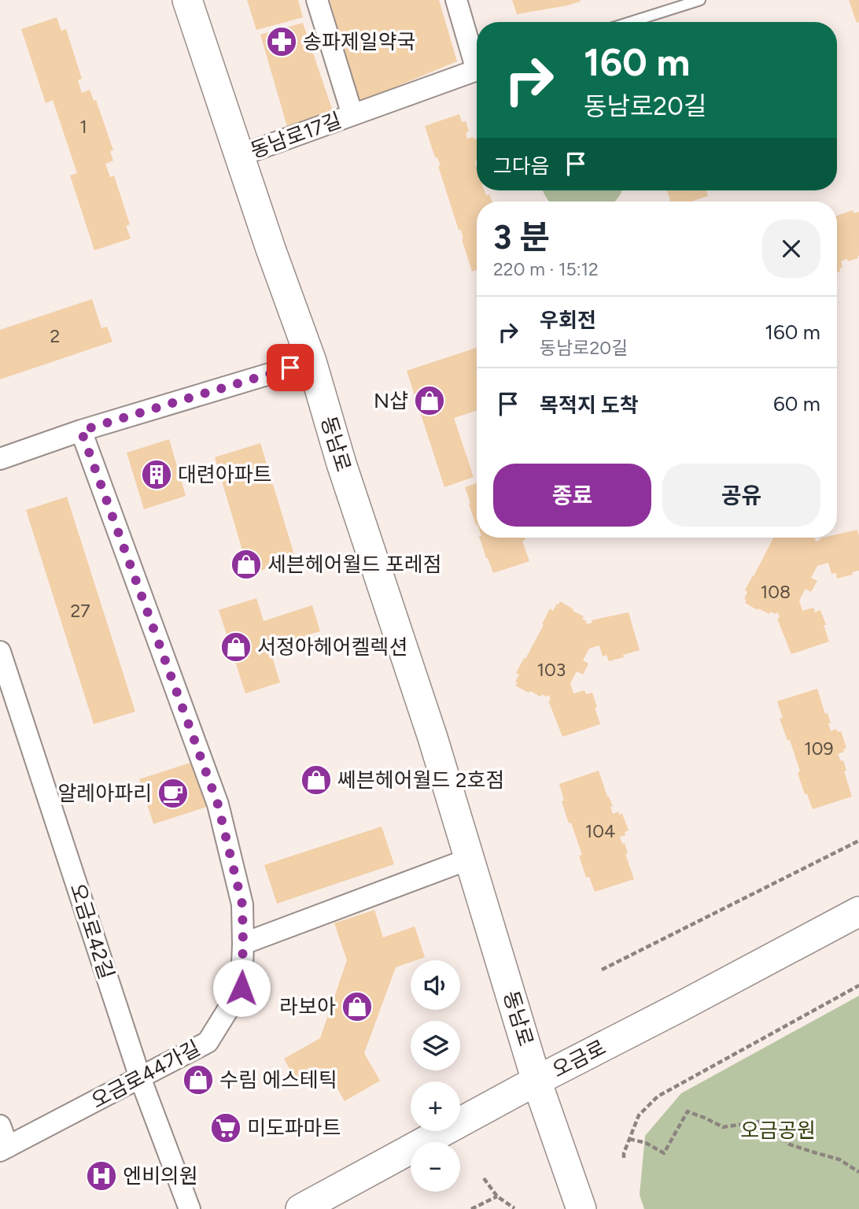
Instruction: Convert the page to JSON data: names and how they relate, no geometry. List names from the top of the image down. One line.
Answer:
{"streets":{"main road":["동남로","오금로"],"street":["동남로17길","오금로42길","오금로44가길"]},"crossings":[["동남로17길","동남로"],["동남로","오금로"],["오금로42길","오금로44가길"]],"parks":["오금공원"],"places":{"pharmacy":["송파제일약국"],"shop":["N샵","세븐헤어월드 포레점","서정아헤어켈렉션","쎄븐헤어월드 2호점","라보아","수림 에스테틱"],"building":["대련아파트"],"cafe":["알레아파리"],"supermarket":["미도파마트"],"hospital":["엔비의원"]},"house_numbers":["1","2","108","27","103","109","104"],"page":{"turn":["160 m","동남로20길"],"then":"그다음","heading":["3 분","220 m · 15:12"],"list":[{"name":"우회전","note":"동남로20길","value":"160 m"},{"name":"목적지 도착","value":"60 m"}],"buttons":["종료","공유"],"map_buttons":["+","−"]}}
